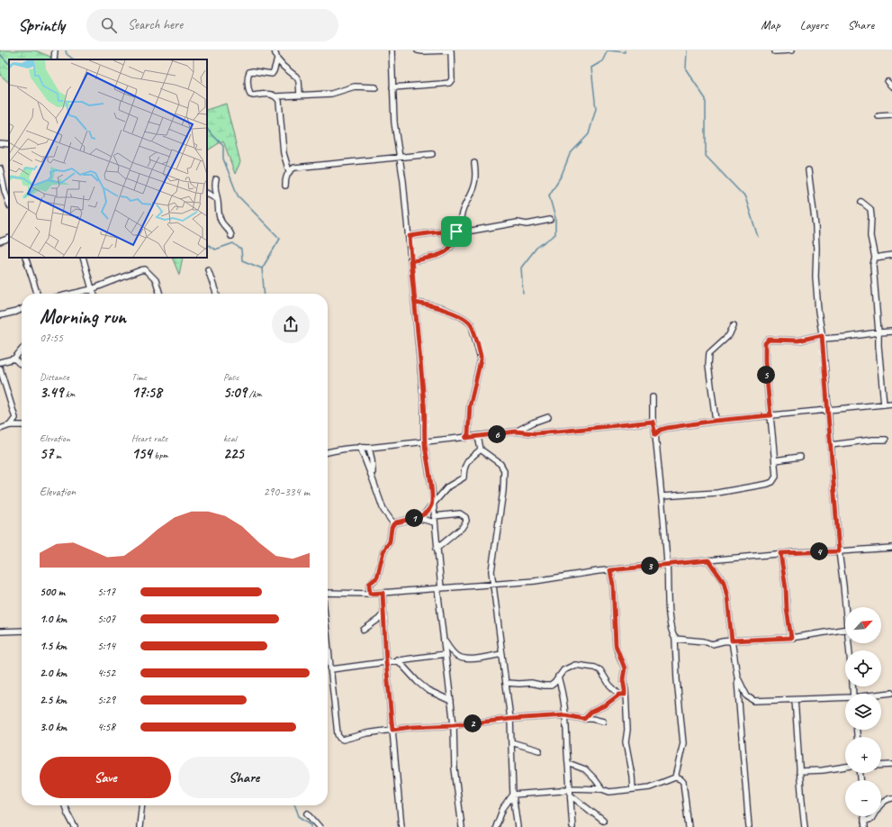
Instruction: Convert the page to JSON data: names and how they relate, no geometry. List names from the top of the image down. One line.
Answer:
{"north":"top right","page":{"header":"Sprintly","search":"Search here","nav":["Map","Layers","Share"],"heading":["Morning run","07:55"],"stats":[["Distance","3.49 km"],["Time","17:58"],["Pace","5:09 /km"],["Elevation","57 m"],["Heart rate","154 bpm"],["kcal","225"]],"pins":["5","6","1","4","3","2"],"chart":["Elevation","290–334 m"],"list":[{"name":"500 m","note":"5:17"},{"name":"1.0 km","note":"5:07"},{"name":"1.5 km","note":"5:14"},{"name":"2.0 km","note":"4:52"},{"name":"2.5 km","note":"5:29"},{"name":"3.0 km","note":"4:58"}],"map_buttons":["+","−"],"buttons":["Save","Share"]}}
